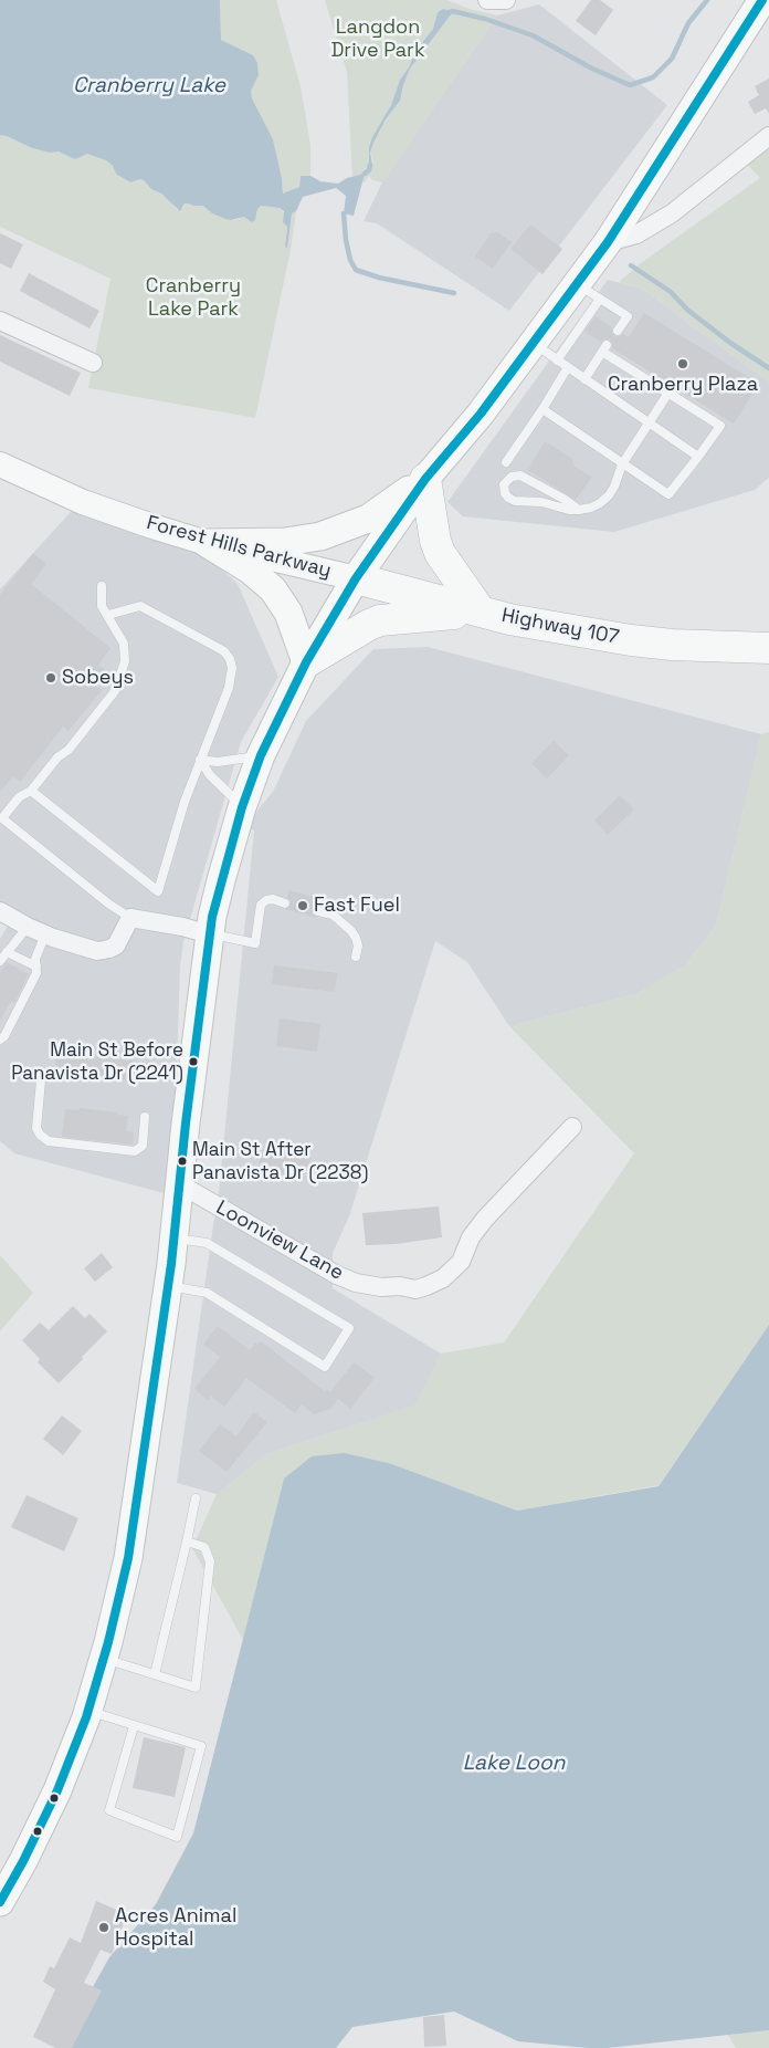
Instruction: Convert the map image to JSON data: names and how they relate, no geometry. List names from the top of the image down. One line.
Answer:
{"streets":{"highway":["Highway 107"],"main road":["Forest Hills Parkway"],"street":["Loonview Lane"]},"crossings":[["Forest Hills Parkway","Highway 107"]],"water":["Cranberry Lake","Lake Loon"],"parks":["Langdon Drive Park","Cranberry Lake Park"],"places":["Cranberry Plaza","Sobeys","Fast Fuel","Main St Before Panavista Dr (2241)","Main St After Panavista Dr (2238)","Acres Animal Hospital"]}
